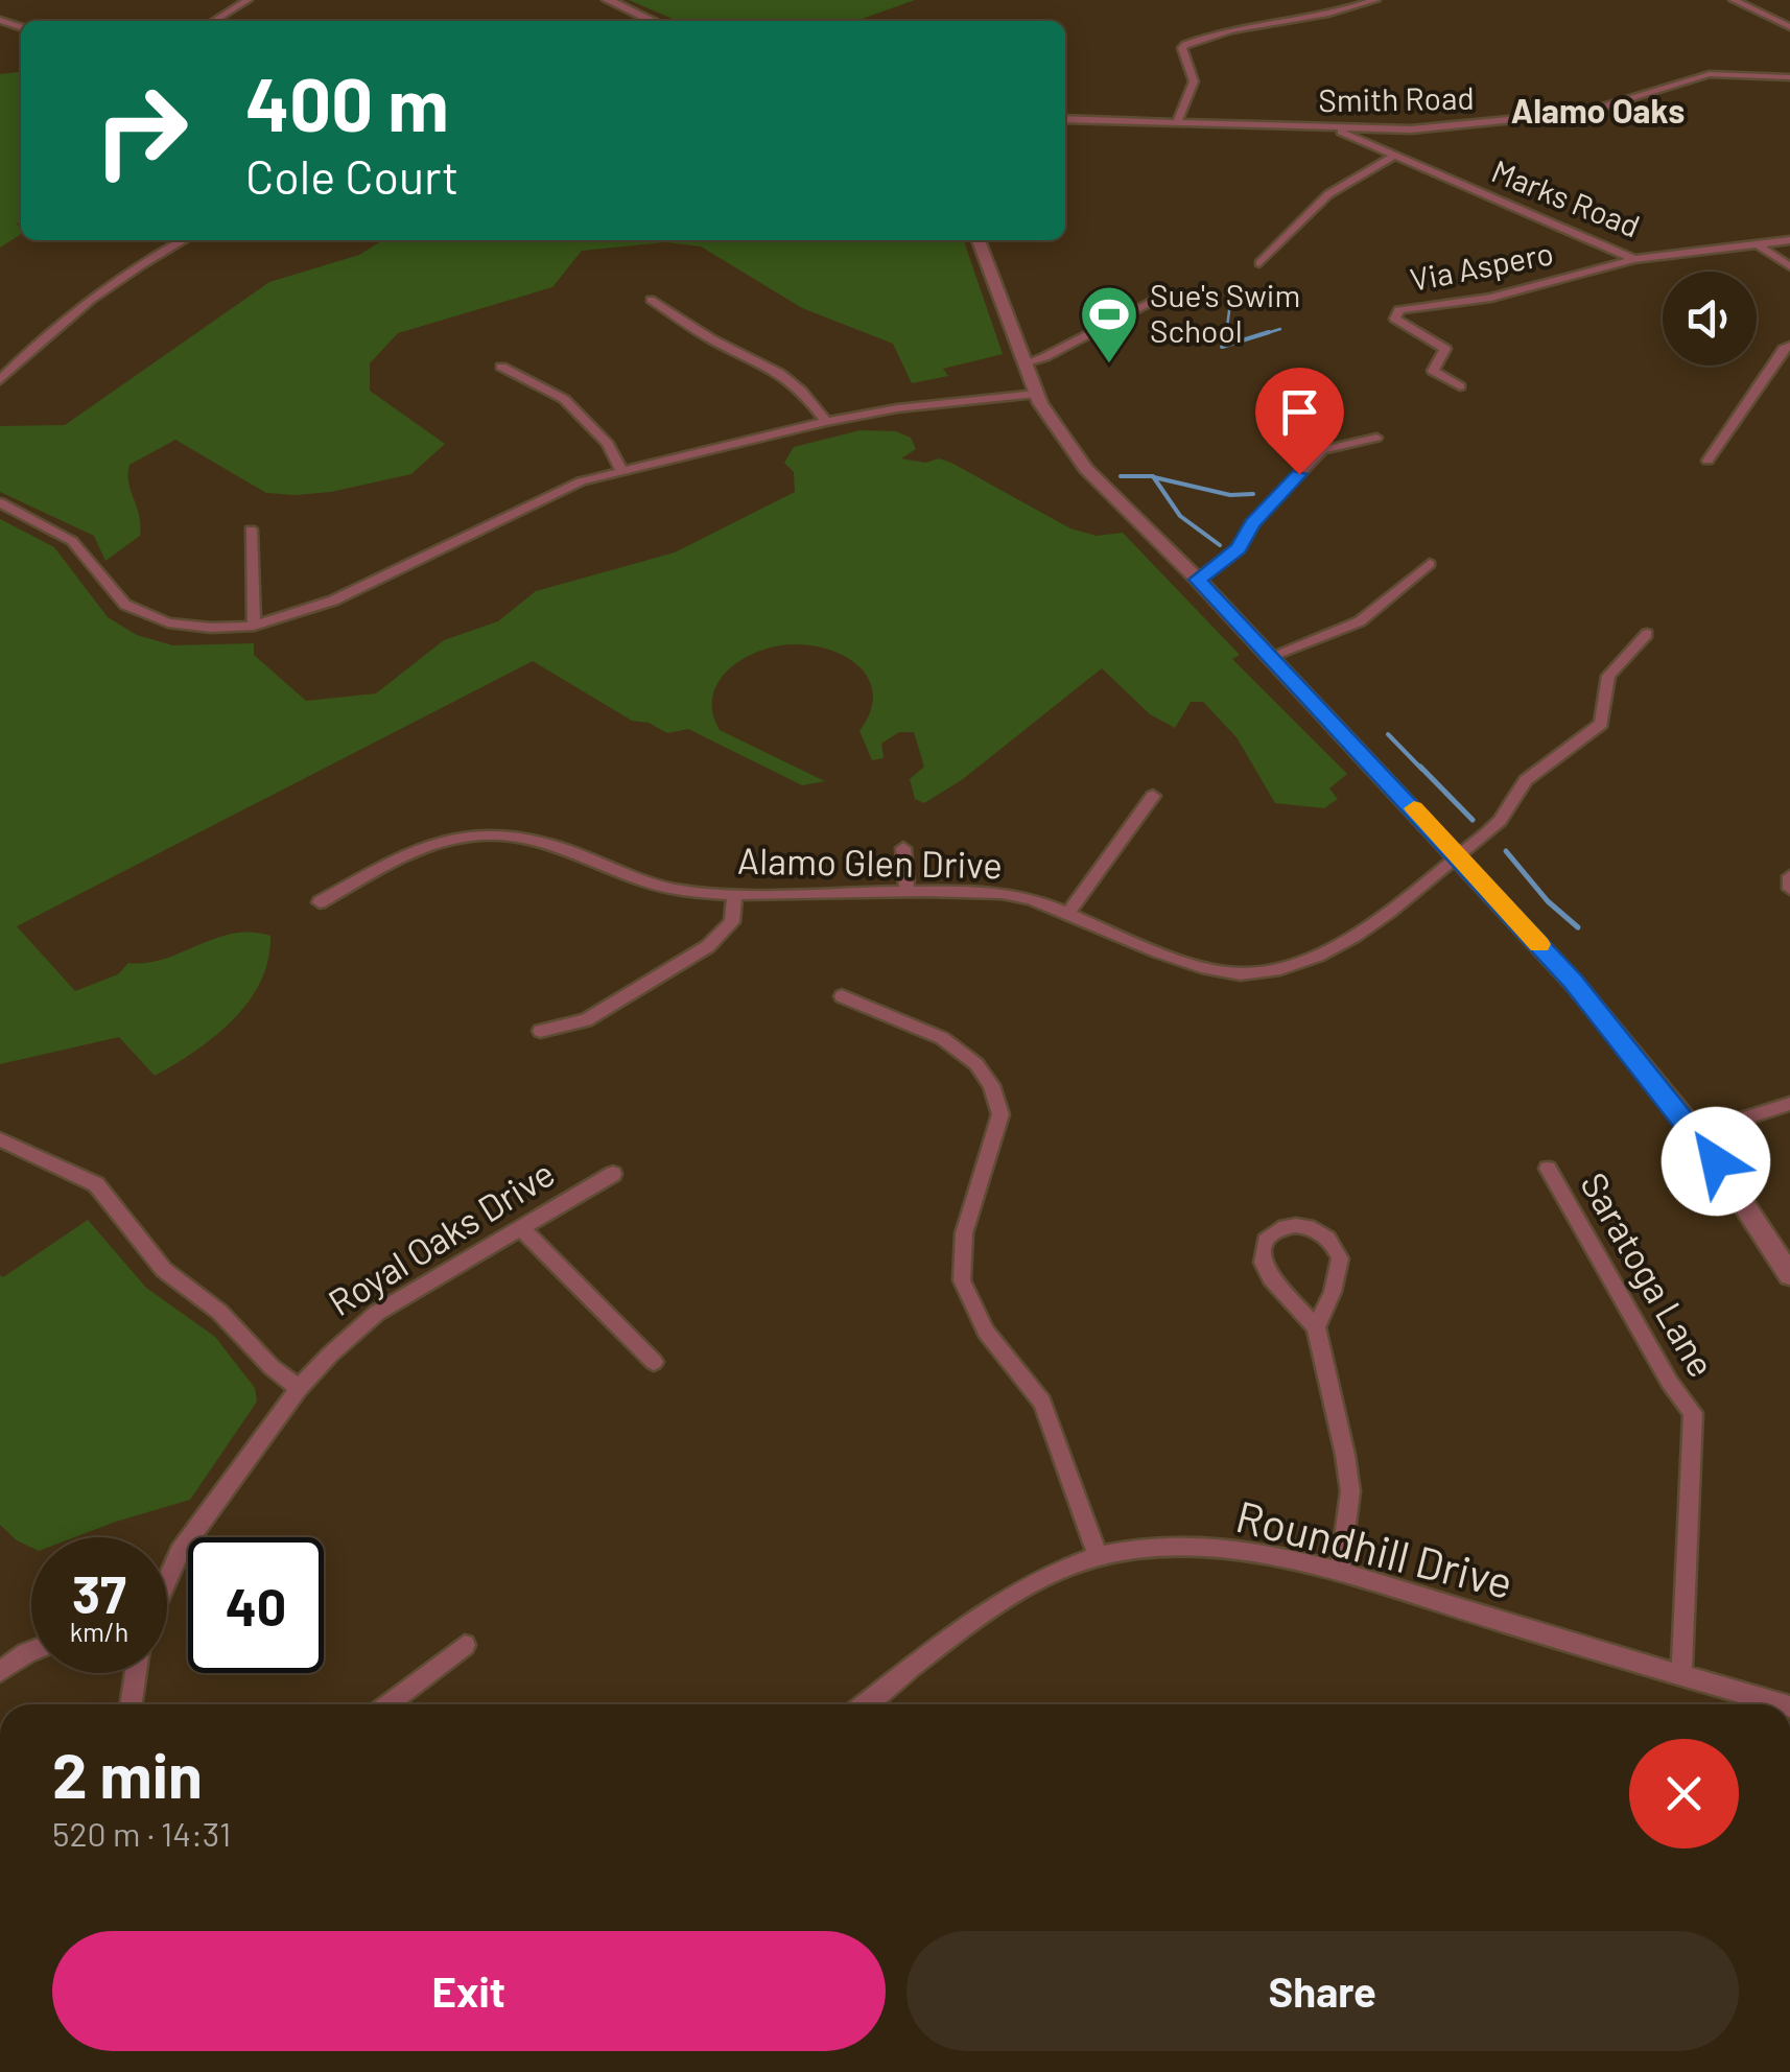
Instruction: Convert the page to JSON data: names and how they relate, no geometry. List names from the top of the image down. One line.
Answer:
{"streets":{"street":["Smith Road","Marks Road","Via Aspero","Alamo Glen Drive","Royal Oaks Drive","Saratoga Lane","Roundhill Drive"]},"crossings":[["Smith Road","Marks Road"],["Marks Road","Via Aspero"],["Saratoga Lane","Roundhill Drive"]],"districts":["Alamo Oaks"],"places":{"sports":["Sue's Swim School"]},"page":{"turn":["400 m","Cole Court"],"speed":"37 km/h","limit":"40","heading":["2 min","520 m · 14:31"],"buttons":["Exit","Share"]}}
